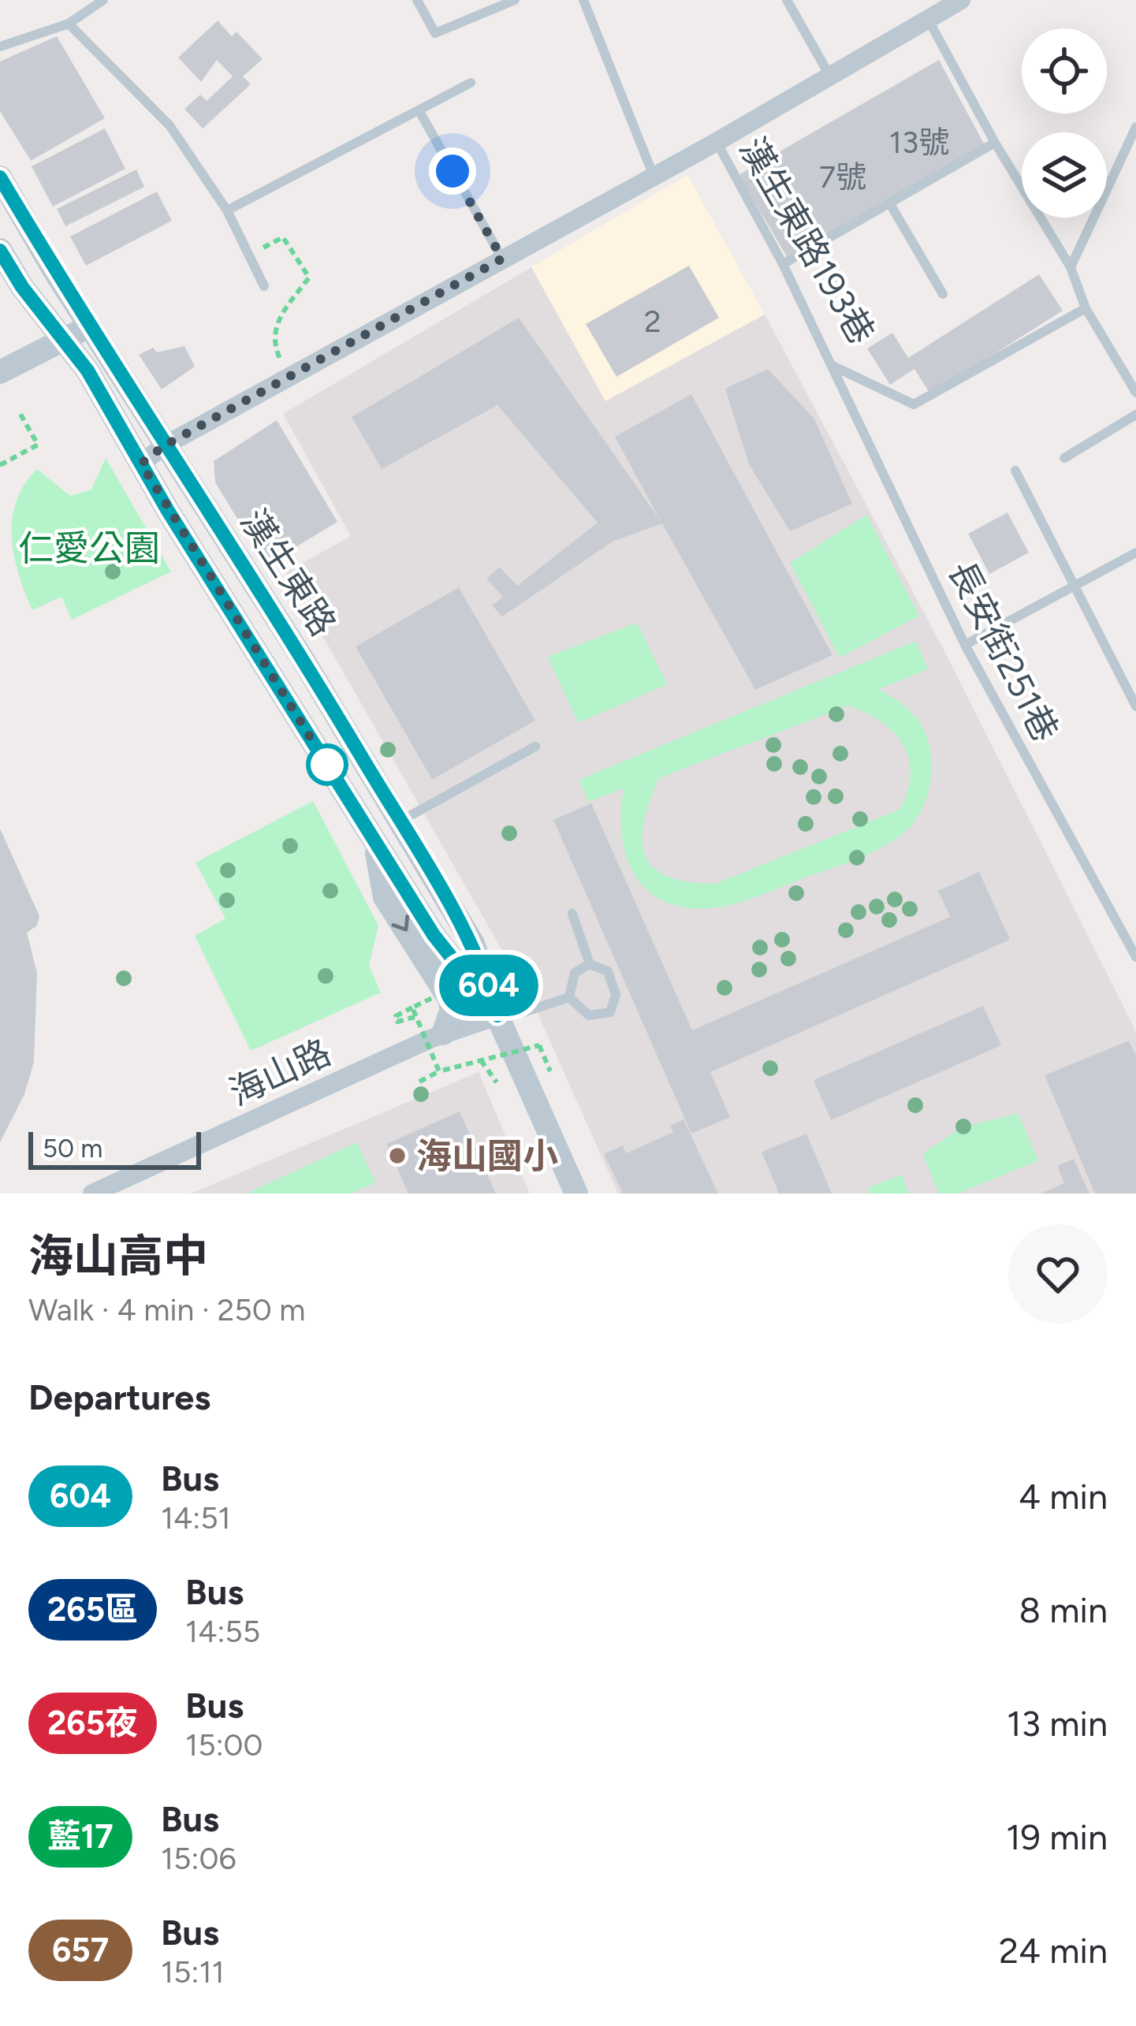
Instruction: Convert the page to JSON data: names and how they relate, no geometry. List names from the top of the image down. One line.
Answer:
{"streets":{"street":["漢生東路193巷","漢生東路","海山路"],"lane":["長安街251巷"]},"crossings":[["漢生東路193巷","漢生東路"],["漢生東路193巷","長安街251巷"],["漢生東路","海山路"]],"parks":["仁愛公園"],"places":["海山國小"],"lines":["bus line 604"],"house_numbers":["13號","7號","2"],"scale_bar":"50 m","page":{"on_map":"604","scale":"50 m","heading":[["海山高中","Walk · 4 min · 250 m"],"Departures"],"list":[{"mark":"604","name":"Bus","note":"14:51","value":"4 min"},{"mark":"265區","name":"Bus","note":"14:55","value":"8 min"},{"mark":"265夜","name":"Bus","note":"15:00","value":"13 min"},{"mark":"藍17","name":"Bus","note":"15:06","value":"19 min"},{"mark":"657","name":"Bus","note":"15:11","value":"24 min"}]}}
